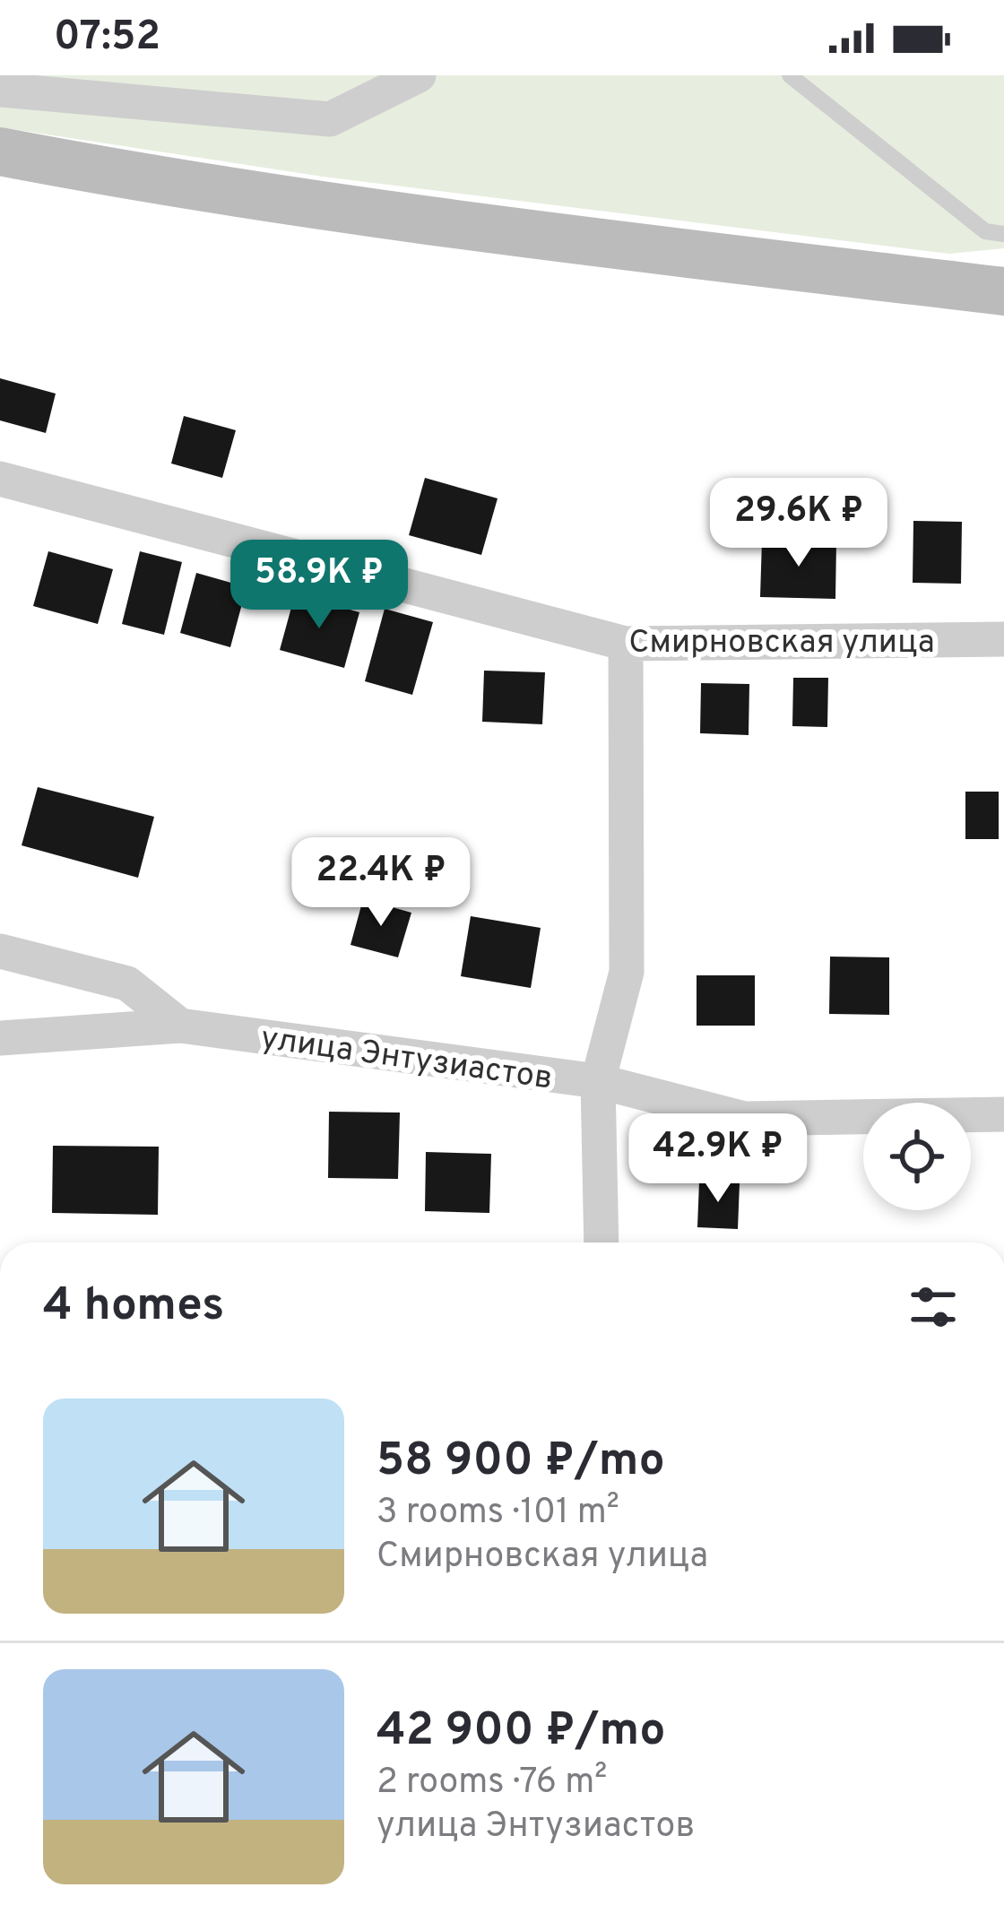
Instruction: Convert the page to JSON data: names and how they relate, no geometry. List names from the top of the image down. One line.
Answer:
{"streets":{"street":["Смирновская улица","улица Энтузиастов"]},"page":{"status":"07:52","price":["29.6K ₽","58.9K ₽","22.4K ₽","42.9K ₽"],"heading":"4 homes","list":[{"name":"58 900 ₽/mo","note":"3 rooms · 101 m² · Смирновская улица"},{"name":"42 900 ₽/mo","note":"2 rooms · 76 m² · улица Энтузиастов"}]}}
